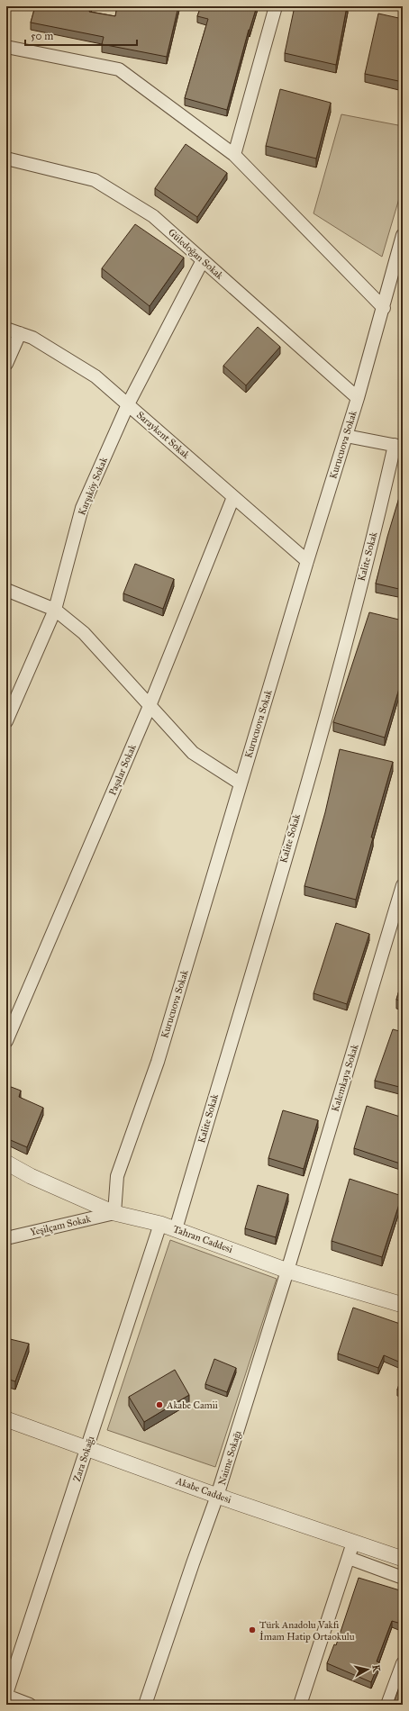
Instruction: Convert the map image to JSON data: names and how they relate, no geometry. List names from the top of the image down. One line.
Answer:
{"streets":{"street":["Güledoğan Sokak","Saraykent Sokak","Kurucuova Sokak","Karşıköy Sokak","Kalite Sokak","Paşalar Sokak","Kalemkaya Sokak","Yeşilçam Sokak","Tahran Caddesi","Naime Sokağı","Zara Sokağı","Akabe Caddesi"]},"crossings":[["Güledoğan Sokak","Kurucuova Sokak"],["Güledoğan Sokak","Karşıköy Sokak"],["Saraykent Sokak","Kurucuova Sokak"],["Saraykent Sokak","Karşıköy Sokak"],["Saraykent Sokak","Paşalar Sokak"],["Kurucuova Sokak","Yeşilçam Sokak"],["Kurucuova Sokak","Tahran Caddesi"],["Kalite Sokak","Tahran Caddesi"],["Kalemkaya Sokak","Tahran Caddesi"],["Kalemkaya Sokak","Naime Sokağı"],["Yeşilçam Sokak","Tahran Caddesi"],["Tahran Caddesi","Naime Sokağı"],["Tahran Caddesi","Zara Sokağı"],["Naime Sokağı","Akabe Caddesi"],["Zara Sokağı","Akabe Caddesi"]],"places":["Akabe Camii","Türk Anadolu Vakfı İmam Hatip Ortaokulu"],"scale_bar":"50 m","north":"right"}
